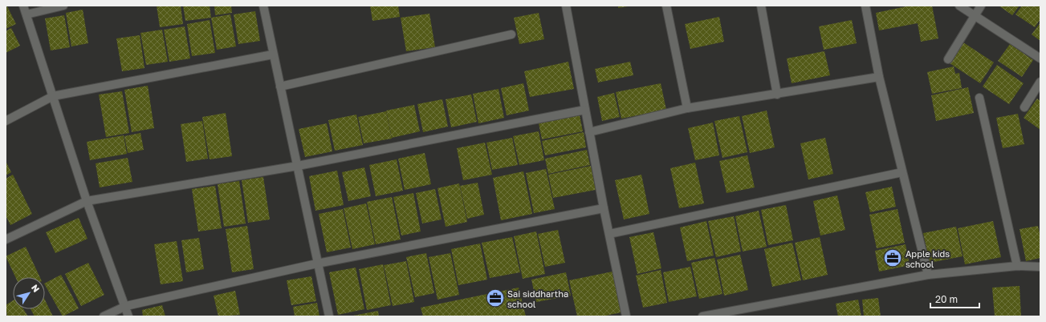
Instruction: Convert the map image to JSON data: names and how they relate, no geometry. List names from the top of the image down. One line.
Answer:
{"places":{"office":["Apple kids school","Sai siddhartha school"]},"scale_bar":"20 m","north":"top right"}
